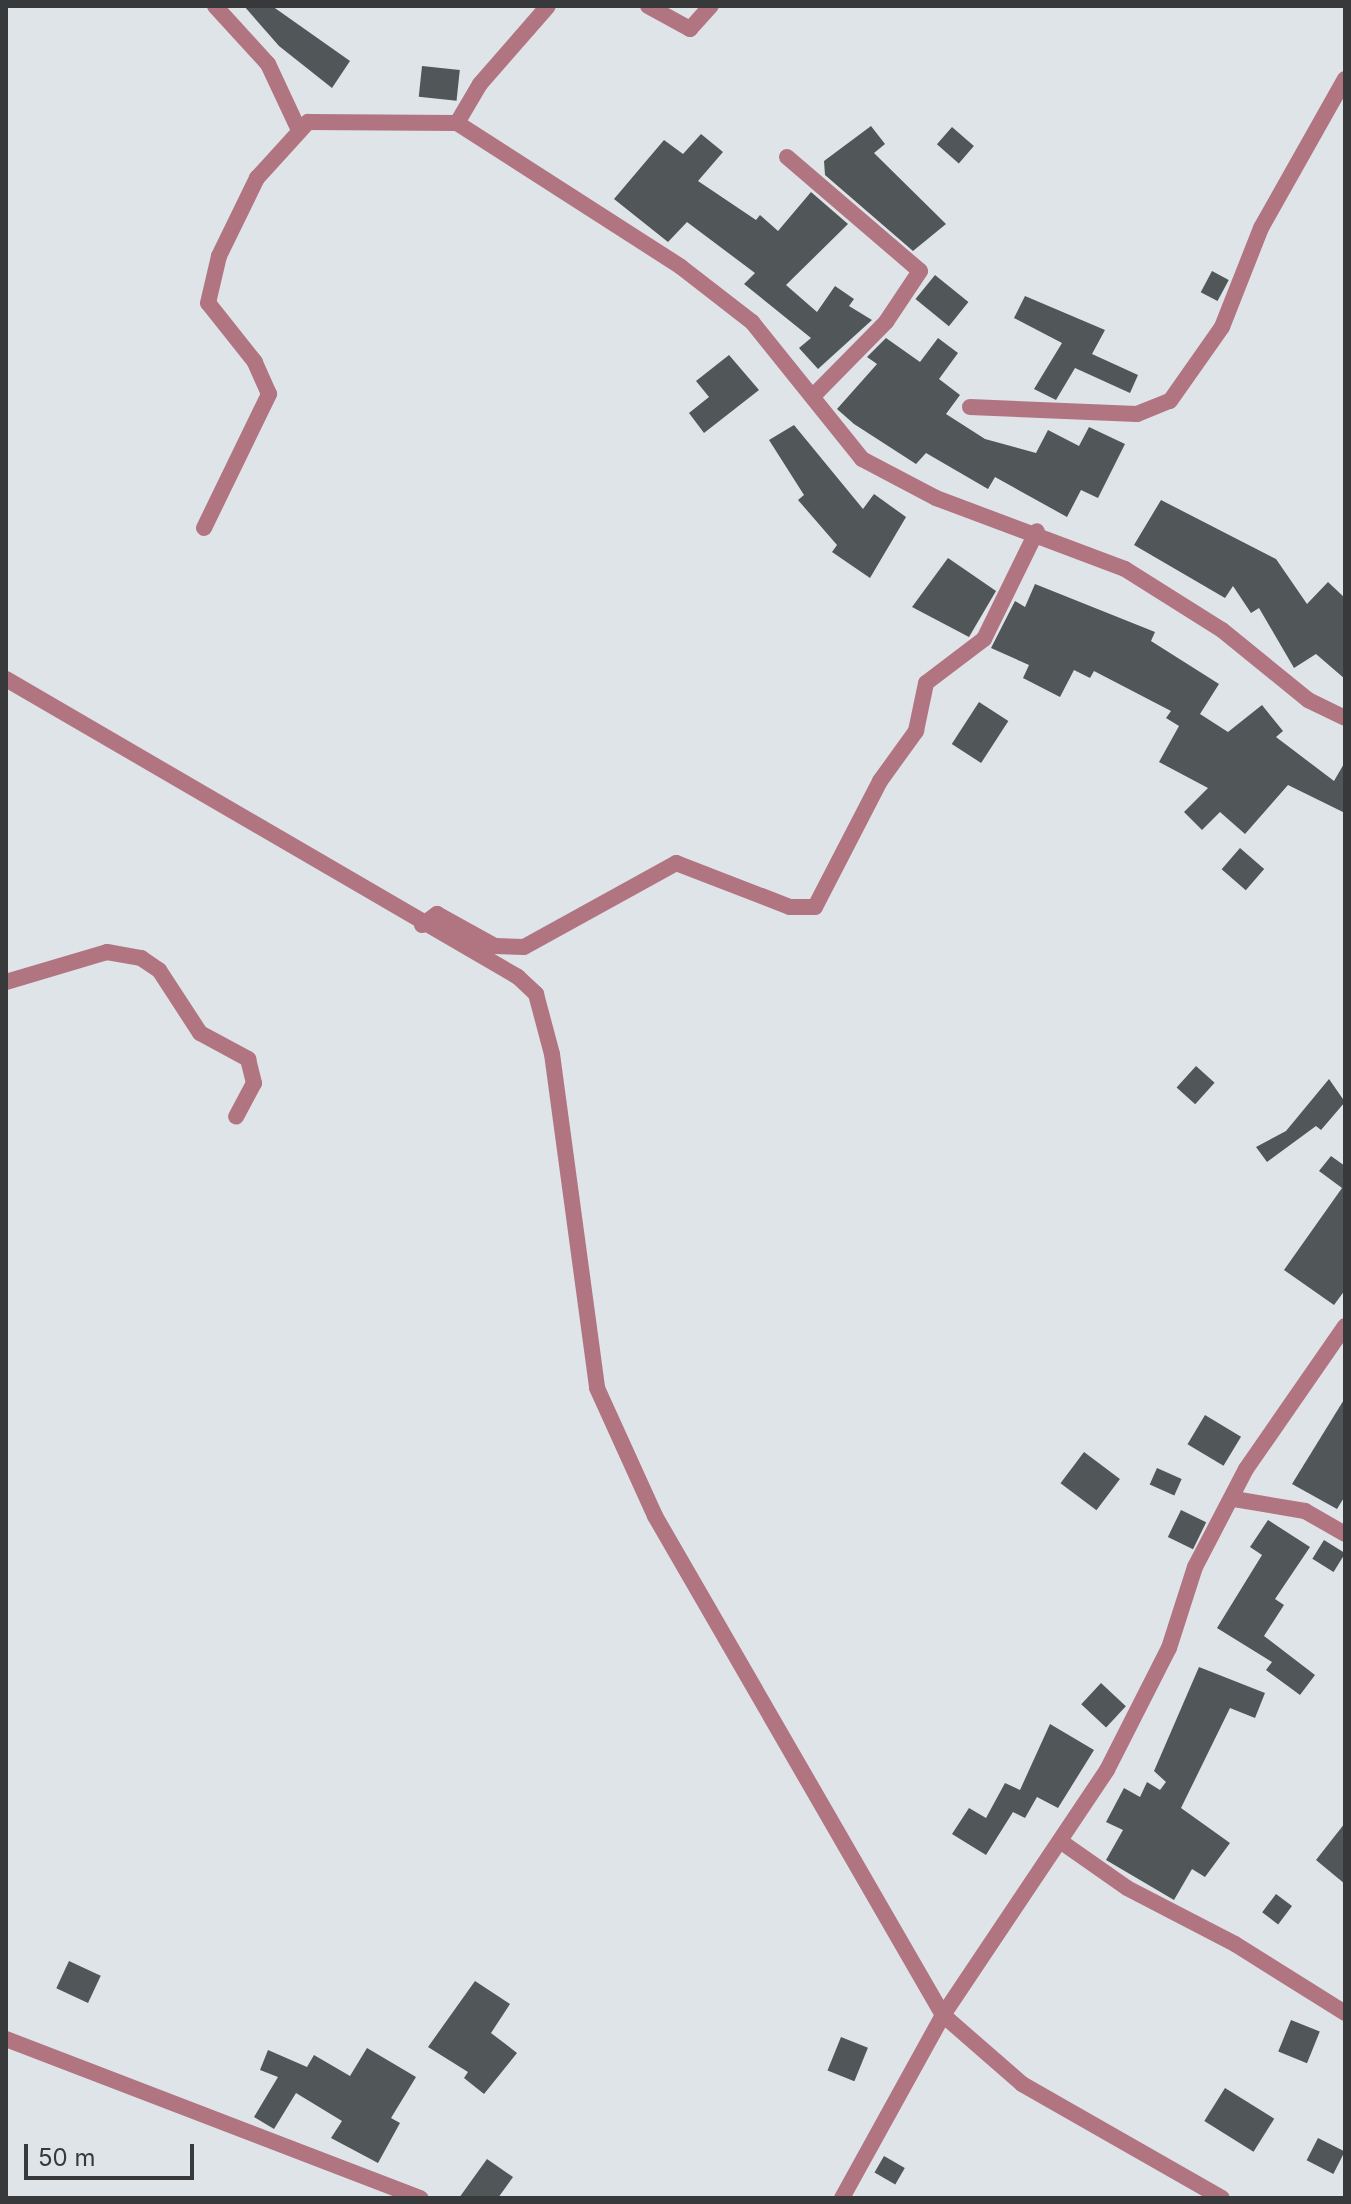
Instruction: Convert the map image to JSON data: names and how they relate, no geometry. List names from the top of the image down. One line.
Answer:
{"scale_bar":"50 m"}
